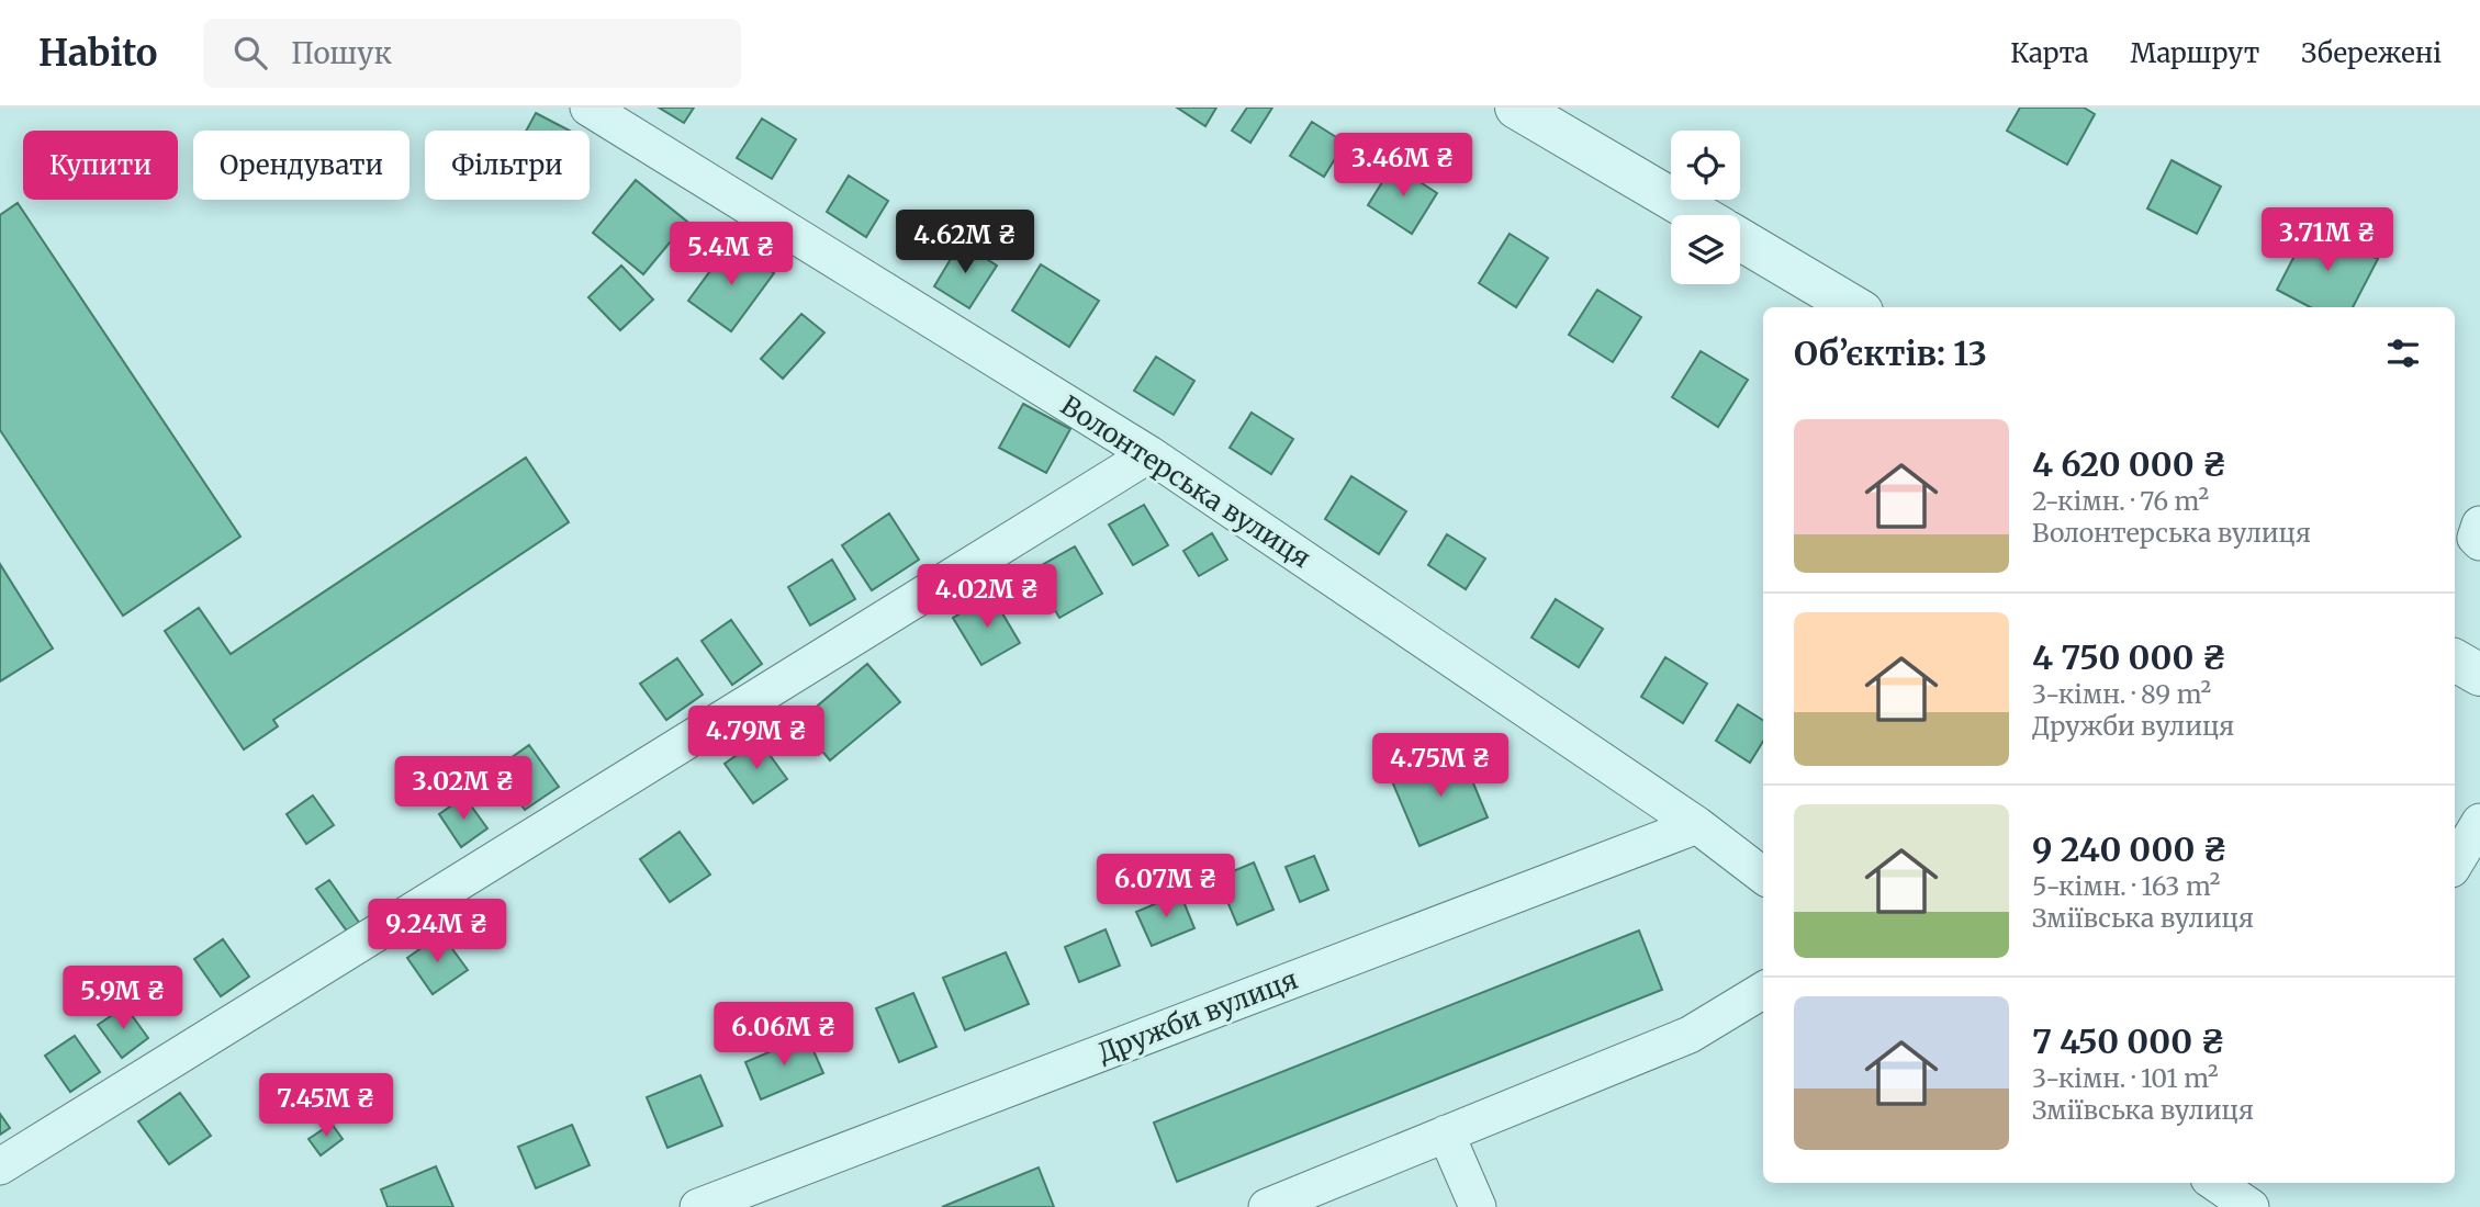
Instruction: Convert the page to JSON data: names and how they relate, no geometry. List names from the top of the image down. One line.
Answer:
{"streets":{"street":["Волонтерська вулиця","Дружби вулиця"]},"crossings":[["Волонтерська вулиця","Дружби вулиця"]],"page":{"header":"Habito","search":"Пошук","nav":["Карта","Маршрут","Збережені"],"chip":["Купити","Орендувати","Фільтри"],"price":["3.46M ₴","3.71M ₴","4.62M ₴","5.4M ₴","4.02M ₴","4.79M ₴","4.75M ₴","3.02M ₴","6.07M ₴","9.24M ₴","5.9M ₴","6.06M ₴","7.45M ₴"],"heading":"Об’єктів: 13","list":[{"name":"4 620 000 ₴","note":"2-кімн. · 76 m² · Волонтерська вулиця"},{"name":"4 750 000 ₴","note":"3-кімн. · 89 m² · Дружби вулиця"},{"name":"9 240 000 ₴","note":"5-кімн. · 163 m² · Зміївська вулиця"},{"name":"7 450 000 ₴","note":"3-кімн. · 101 m² · Зміївська вулиця"}]}}
